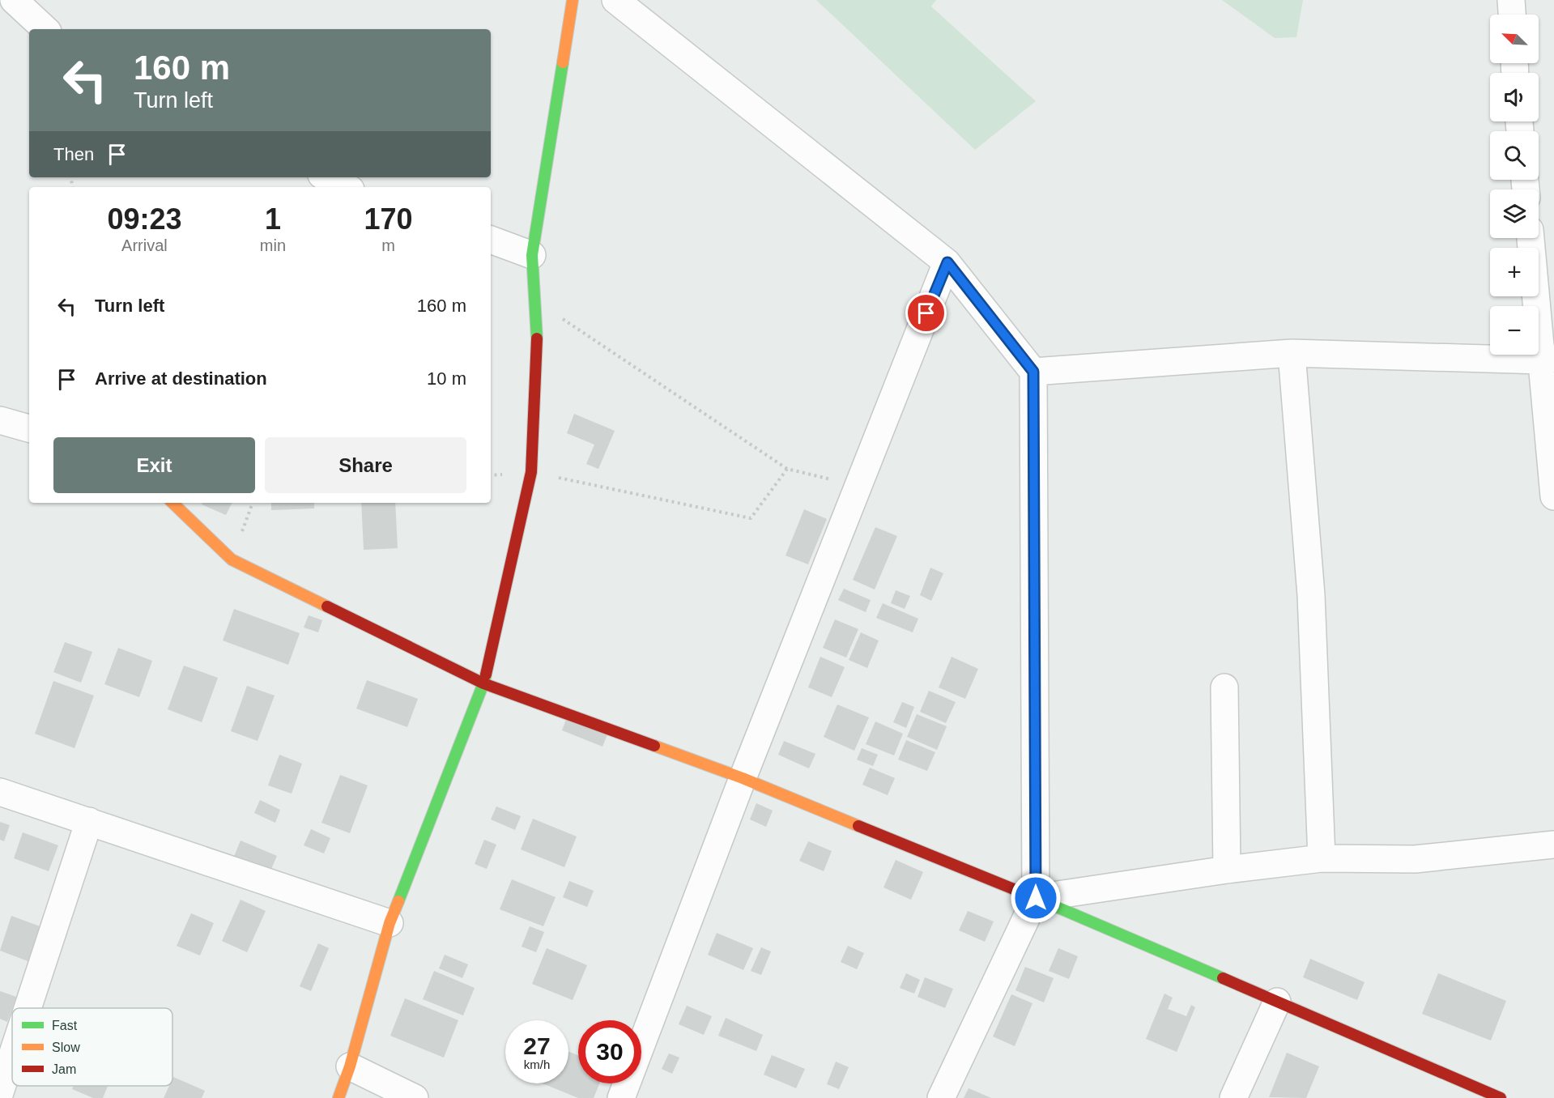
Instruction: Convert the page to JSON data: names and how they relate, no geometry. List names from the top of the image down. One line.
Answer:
{"legend":["Fast","Slow","Jam"],"north":"top left","page":{"map_buttons":["+","−"],"turn":["160 m","Turn left"],"then":"Then","eta":["09:23","Arrival","1","min","170","m"],"list":[{"name":"Turn left","value":"160 m"},{"name":"Arrive at destination","value":"10 m"}],"buttons":["Exit","Share"],"speed":"27 km/h","limit":"30"}}
